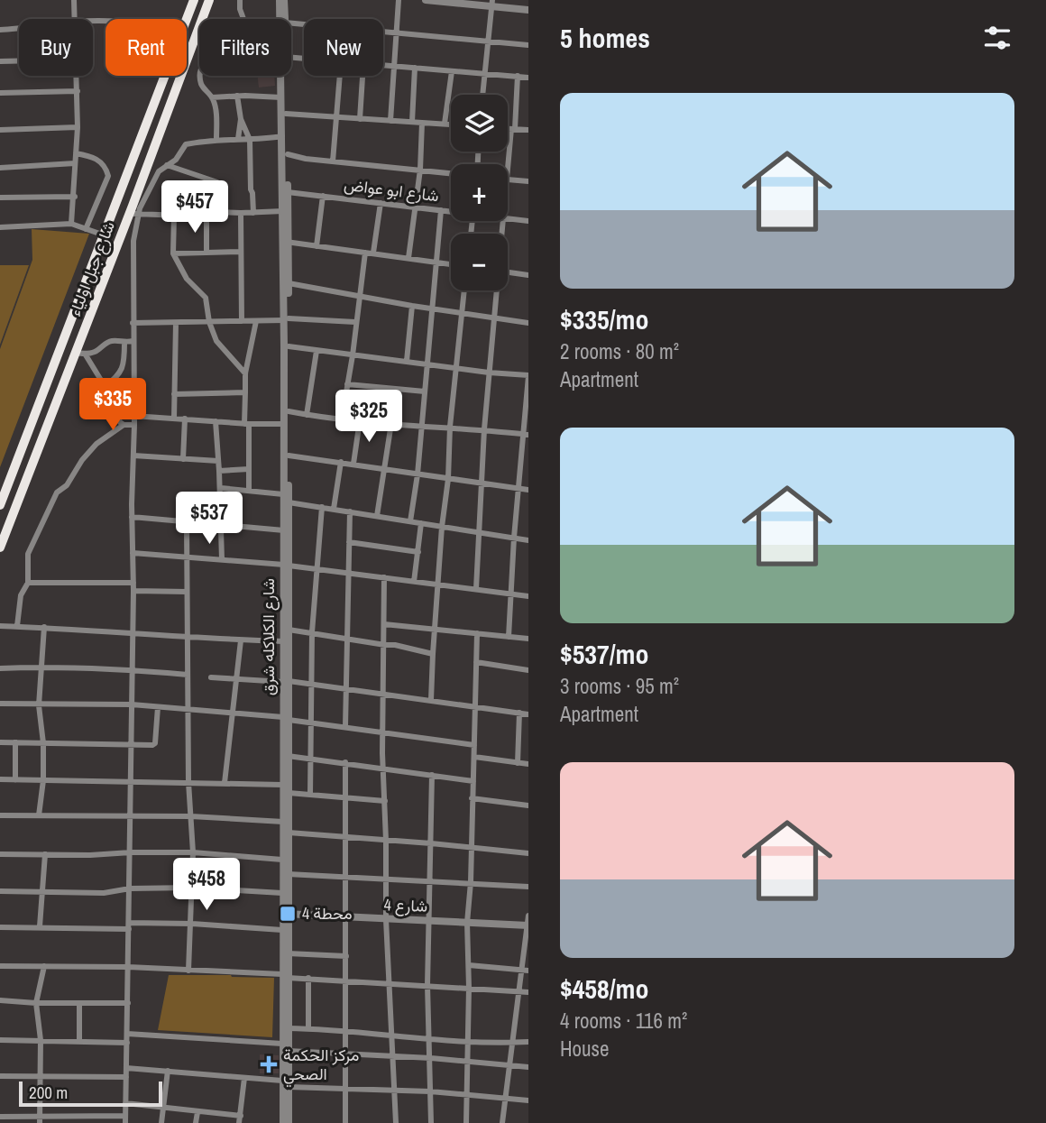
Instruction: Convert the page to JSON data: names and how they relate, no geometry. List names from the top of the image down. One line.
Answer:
{"streets":{"highway":["شارع جبل اولياء"],"street":["شارع ابو عواض","شارع الكلاكله شرق","شارع 4"]},"crossings":[["شارع ابو عواض","شارع الكلاكله شرق"],["شارع الكلاكله شرق","شارع 4"]],"places":{"transit":["محطة 4"],"health":["مركز الحكمة الصحي"]},"scale_bar":"200 m","page":{"heading":"5 homes","chip":["Buy","Rent","Filters","New"],"list":[{"name":"$335/mo","note":"2 rooms · 80 m² · Apartment"},{"name":"$537/mo","note":"3 rooms · 95 m² · Apartment"},{"name":"$458/mo","note":"4 rooms · 116 m² · House"}],"map_buttons":["+","−"],"price":["$457","$335","$325","$537","$458"],"scale":"200 m"}}
